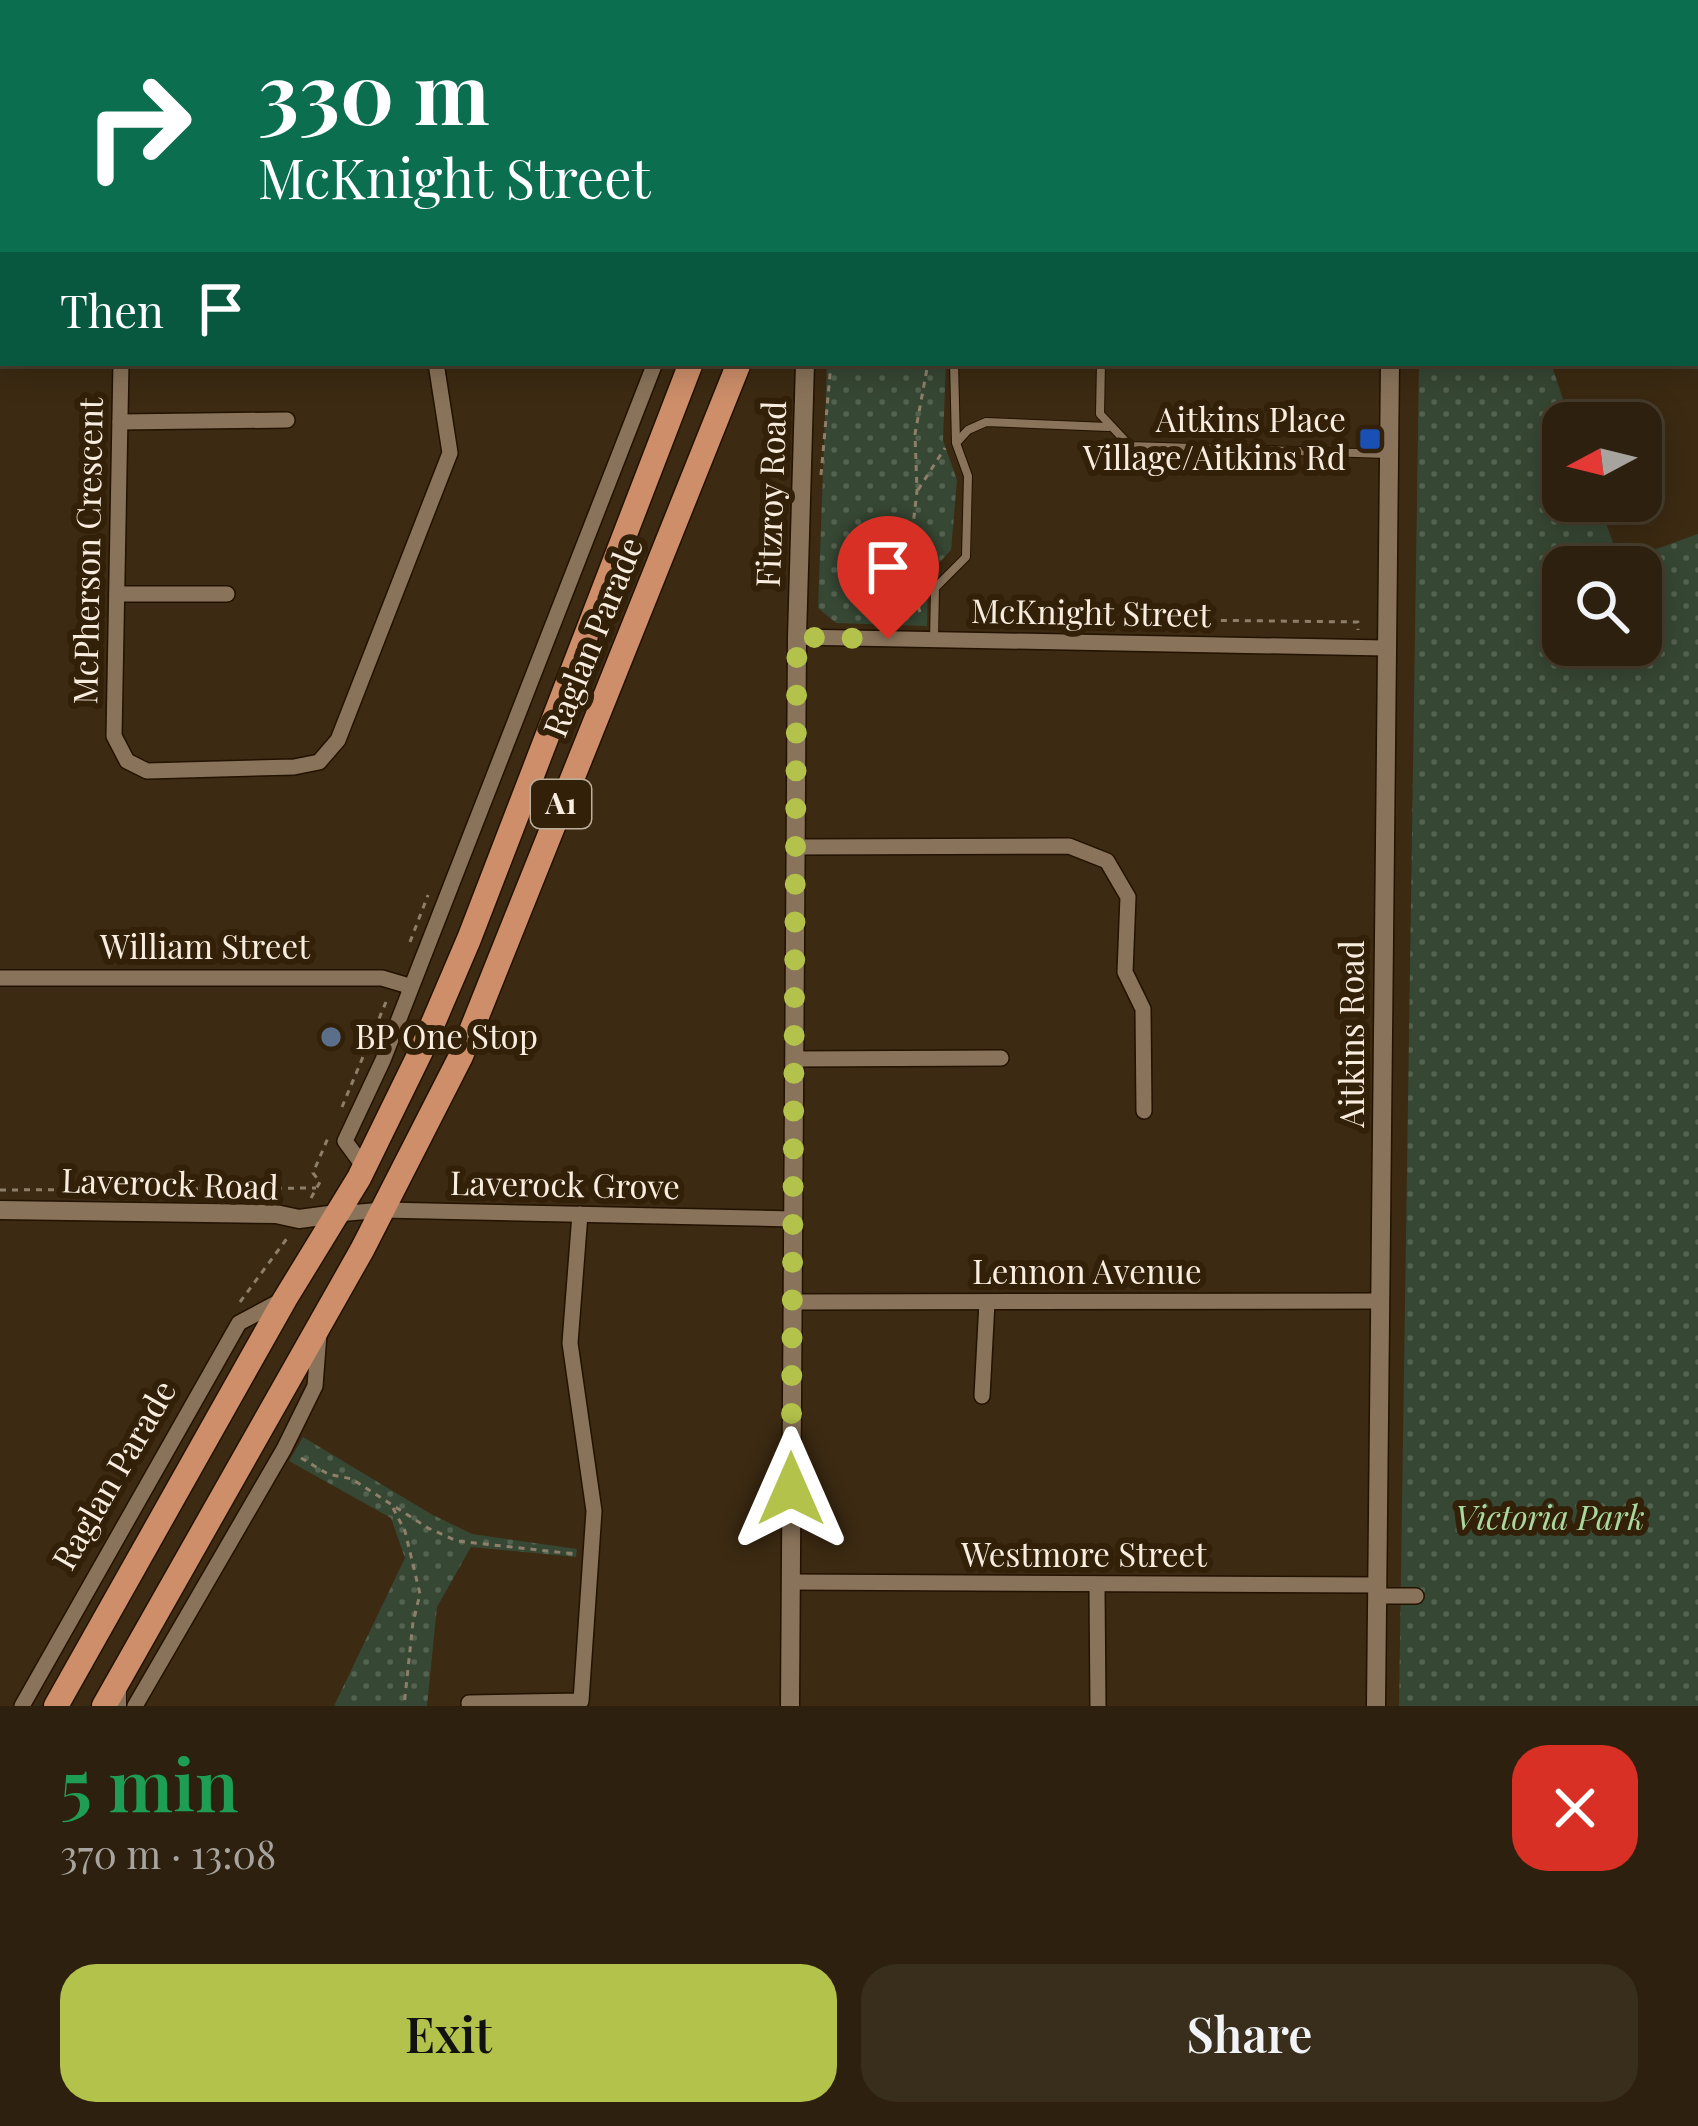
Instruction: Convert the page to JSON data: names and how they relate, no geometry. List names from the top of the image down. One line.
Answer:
{"streets":{"highway":["Raglan Parade","A1"],"street":["Fitzroy Road","McPherson Crescent","McKnight Street","William Street","Aitkins Road","Laverock Road","Laverock Grove","Lennon Avenue","Westmore Street"]},"crossings":[["Fitzroy Road","McKnight Street"],["Fitzroy Road","Laverock Grove"],["Fitzroy Road","Lennon Avenue"],["Fitzroy Road","Westmore Street"],["McKnight Street","Aitkins Road"],["Raglan Parade","William Street"],["Raglan Parade","Laverock Road"],["Raglan Parade","Laverock Grove"],["Aitkins Road","Lennon Avenue"],["Aitkins Road","Westmore Street"],["Laverock Road","Laverock Grove"]],"parks":["Victoria Park"],"places":{"transit":["Aitkins Place Village/Aitkins Rd"],"other":["BP One Stop"]},"north":"left","page":{"turn":["330 m","McKnight Street"],"then":"Then","heading":["5 min","370 m · 13:08"],"buttons":["Exit","Share"]}}
